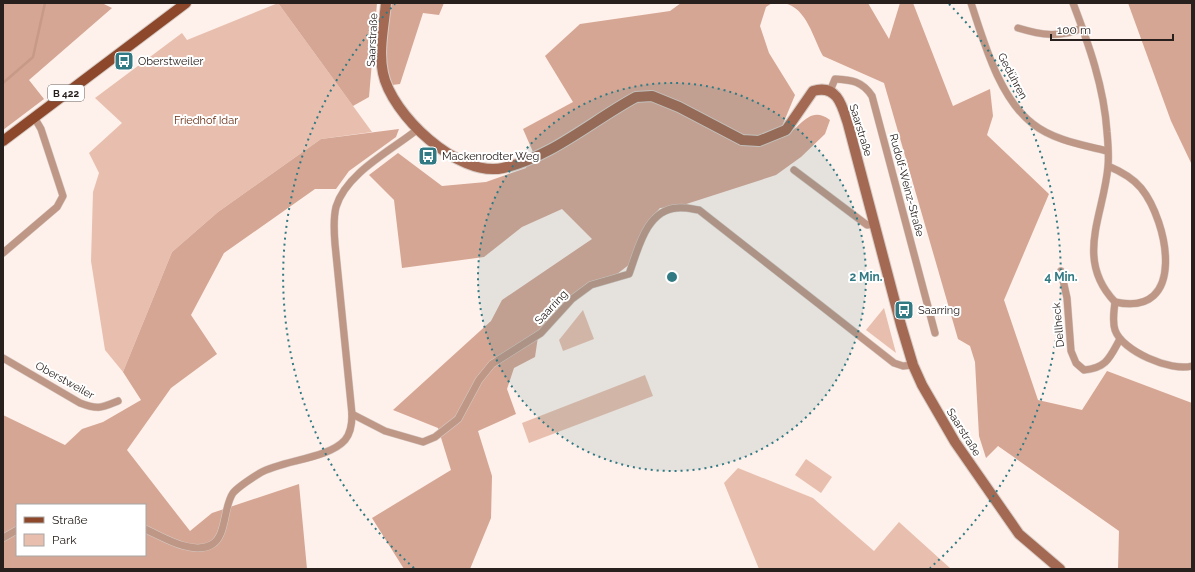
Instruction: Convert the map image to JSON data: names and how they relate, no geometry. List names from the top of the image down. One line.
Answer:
{"streets":{"main road":["B 422"],"street":["Saarstraße","Gedühren","Rudolf-Weinz-Straße","Saarring","Dellheck","Oberstweiler"]},"crossings":[["Saarstraße","Rudolf-Weinz-Straße"],["Saarstraße","Saarring"]],"parks":["Friedhof Idar"],"places":{"bus stop":["Oberstweiler","Mackenrodter Weg","Saarring"]},"legend":["Straße","Park"],"scale_bar":"100 m","rings":["2 Min.","4 Min."]}
